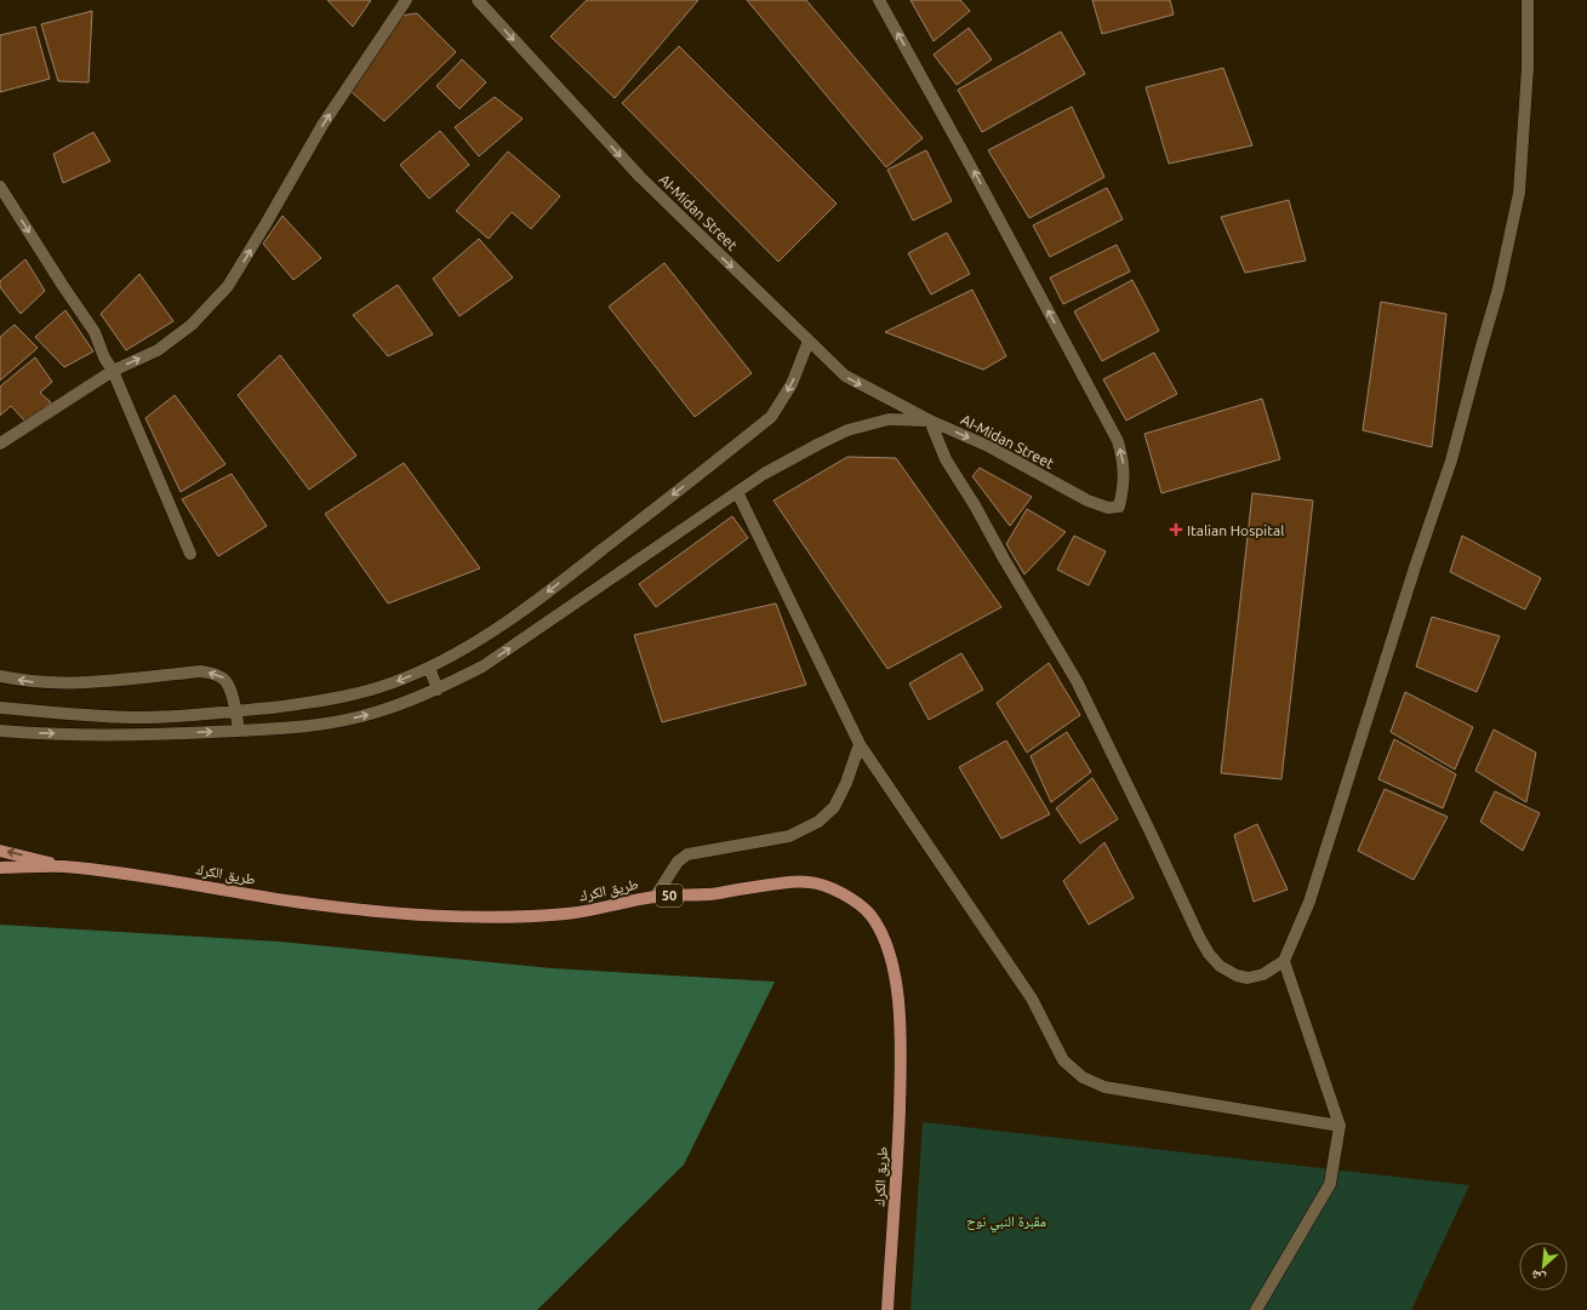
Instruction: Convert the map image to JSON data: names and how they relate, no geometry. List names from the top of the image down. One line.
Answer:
{"streets":{"main road":["طريق الكرك","50"],"street":["AI-Midan Street"]},"parks":["مقبرة النبي نوح"],"places":{"health":["Italian Hospital"]},"north":"bottom left"}
